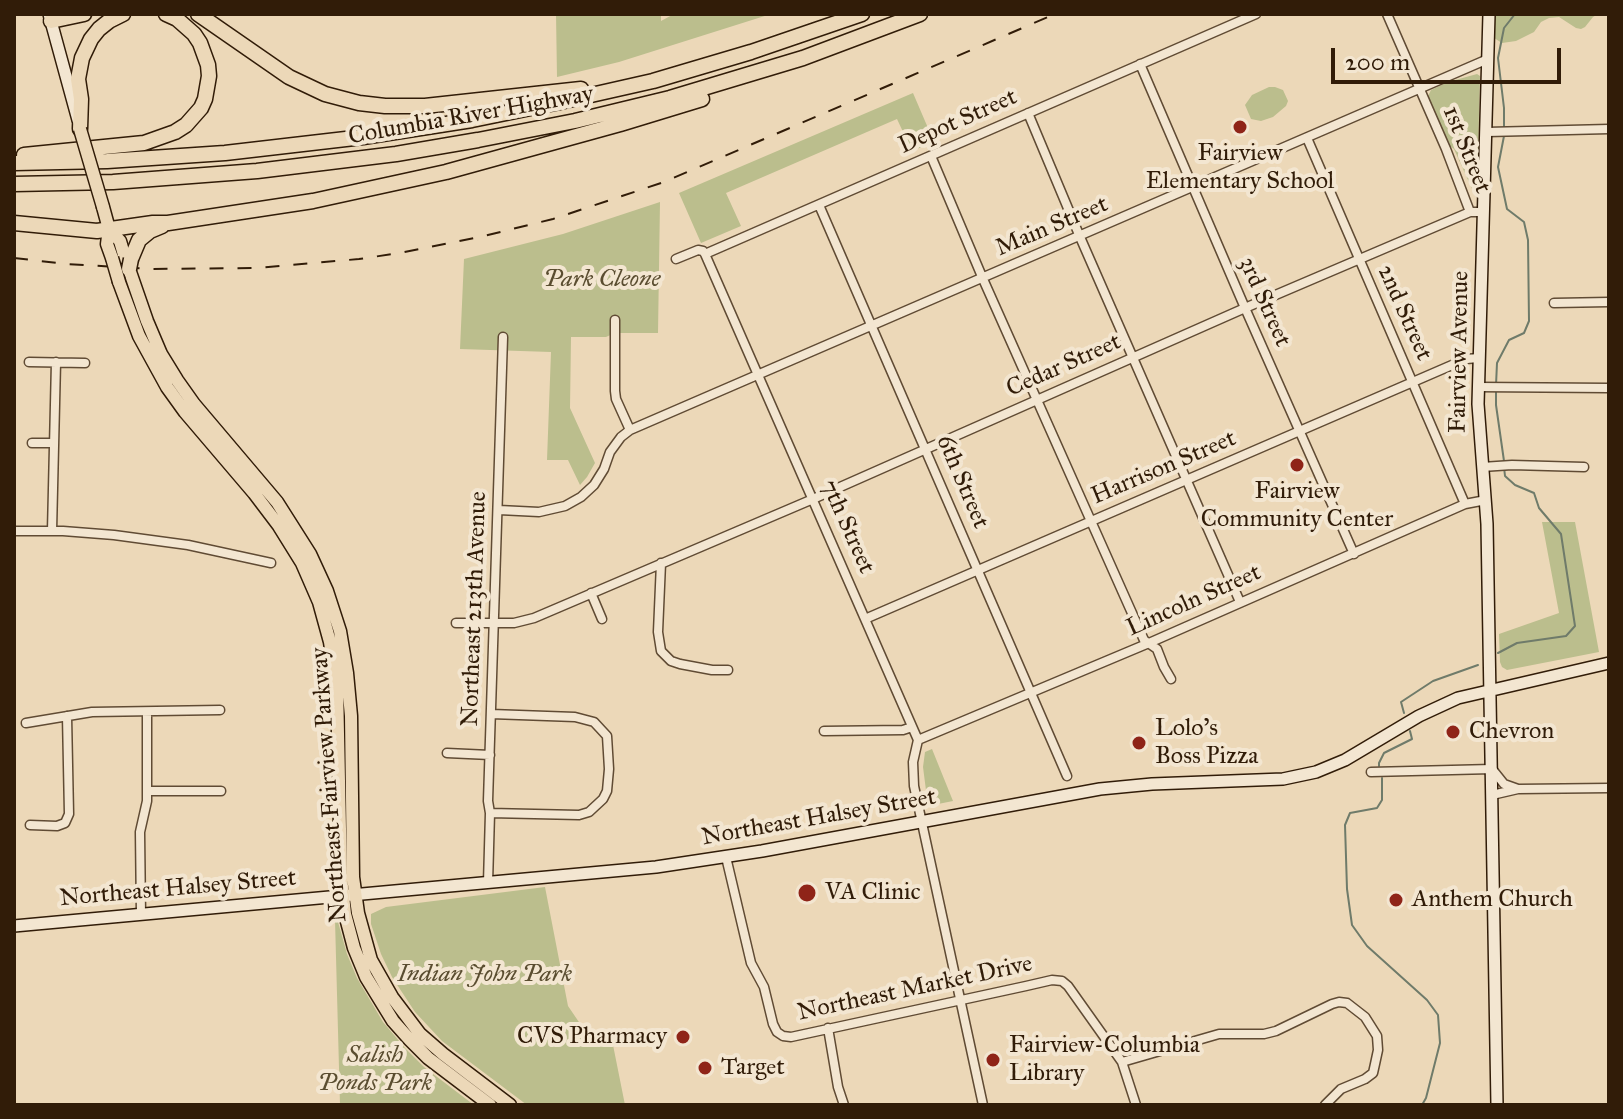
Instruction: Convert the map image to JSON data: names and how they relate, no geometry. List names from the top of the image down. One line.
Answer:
{"streets":{"highway":["Columbia River Highway"],"main road":["Fairview Avenue","Northeast Fairview Parkway","Northeast Halsey Street"],"street":["Depot Street","1st Street","Main Street","3rd Street","2nd Street","Cedar Street","Harrison Street","6th Street","7th Street","Lincoln Street","Northeast 213th Avenue","Northeast Market Drive"]},"crossings":[["Depot Street","3rd Street"],["Depot Street","6th Street"],["Depot Street","7th Street"],["1st Street","Main Street"],["1st Street","Cedar Street"],["Main Street","3rd Street"],["Main Street","2nd Street"],["Main Street","Fairview Avenue"],["Main Street","6th Street"],["Main Street","7th Street"],["3rd Street","Cedar Street"],["3rd Street","Harrison Street"],["3rd Street","Lincoln Street"],["2nd Street","Cedar Street"],["2nd Street","Harrison Street"],["2nd Street","Lincoln Street"],["Fairview Avenue","Cedar Street"],["Fairview Avenue","Harrison Street"],["Fairview Avenue","Lincoln Street"],["Fairview Avenue","Northeast Halsey Street"],["Cedar Street","6th Street"],["Cedar Street","7th Street"],["Cedar Street","Northeast 213th Avenue"],["Harrison Street","6th Street"],["Harrison Street","7th Street"],["6th Street","Lincoln Street"],["7th Street","Lincoln Street"],["Northeast 213th Avenue","Northeast Halsey Street"],["Northeast Fairview Parkway","Northeast Halsey Street"],["Northeast Halsey Street","Northeast Market Drive"]],"parks":["Park Cleone","Indian John Park","Salish Ponds Park"],"places":["Fairview Elementary School","Fairview Community Center","Chevron","Lolo's Boss Pizza","VA Clinic","Anthem Church","CVS Pharmacy","Fairview-Columbia Library","Target"],"scale_bar":"200 m"}
